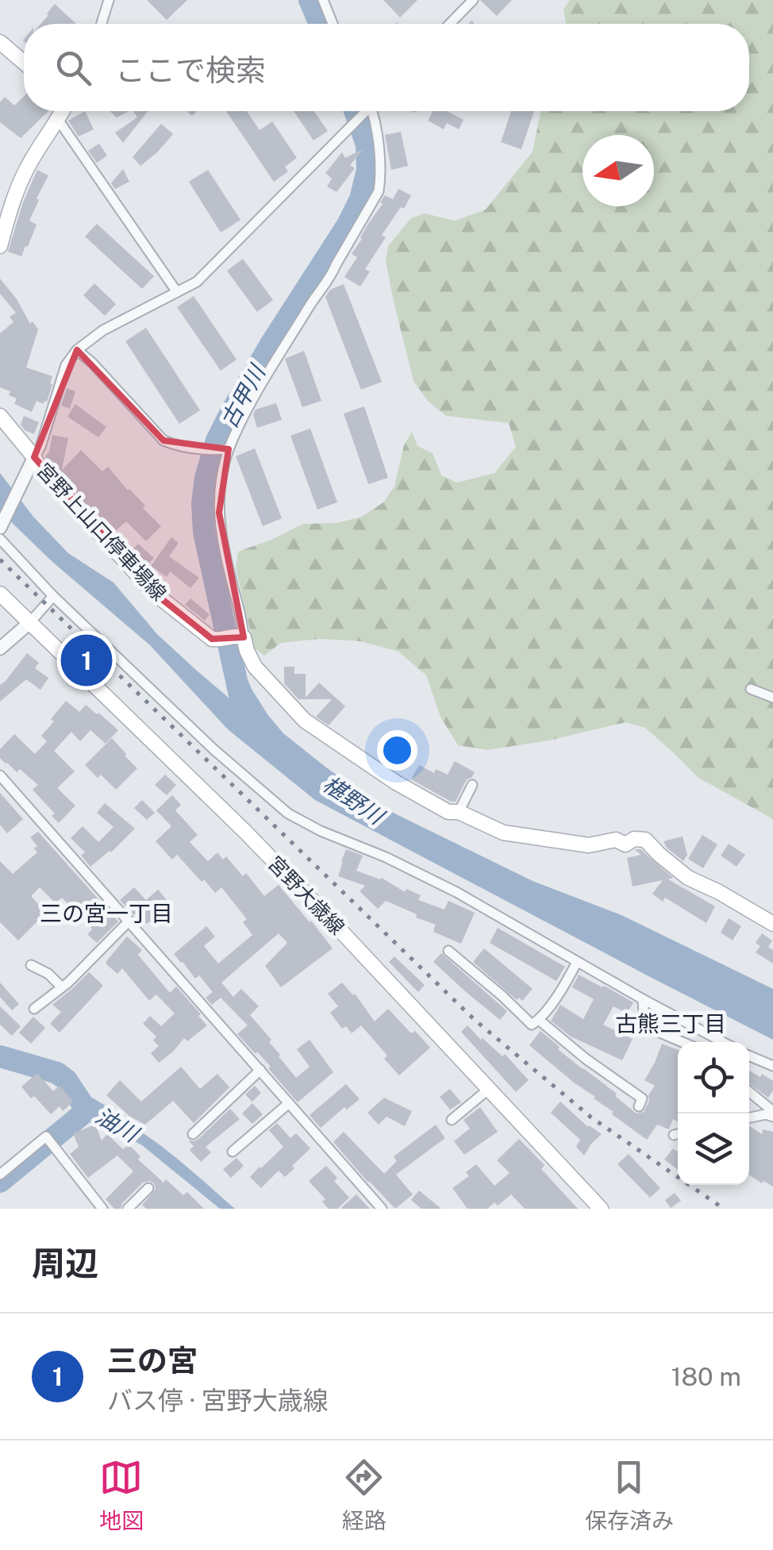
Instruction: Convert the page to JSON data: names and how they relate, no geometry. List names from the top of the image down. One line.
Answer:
{"streets":{"main road":["宮野上山口停車場線","宮野大歳線"]},"districts":["三の宮一丁目","古熊三丁目"],"water":["古甲川","椹野川","油川"],"north":"left","page":{"search":"ここで検索","pins":"1","heading":"周辺","list":[{"mark":"1","name":"三の宮","note":"バス停 · 宮野大歳線","value":"180 m"}],"nav":["地図","経路","保存済み"]}}
